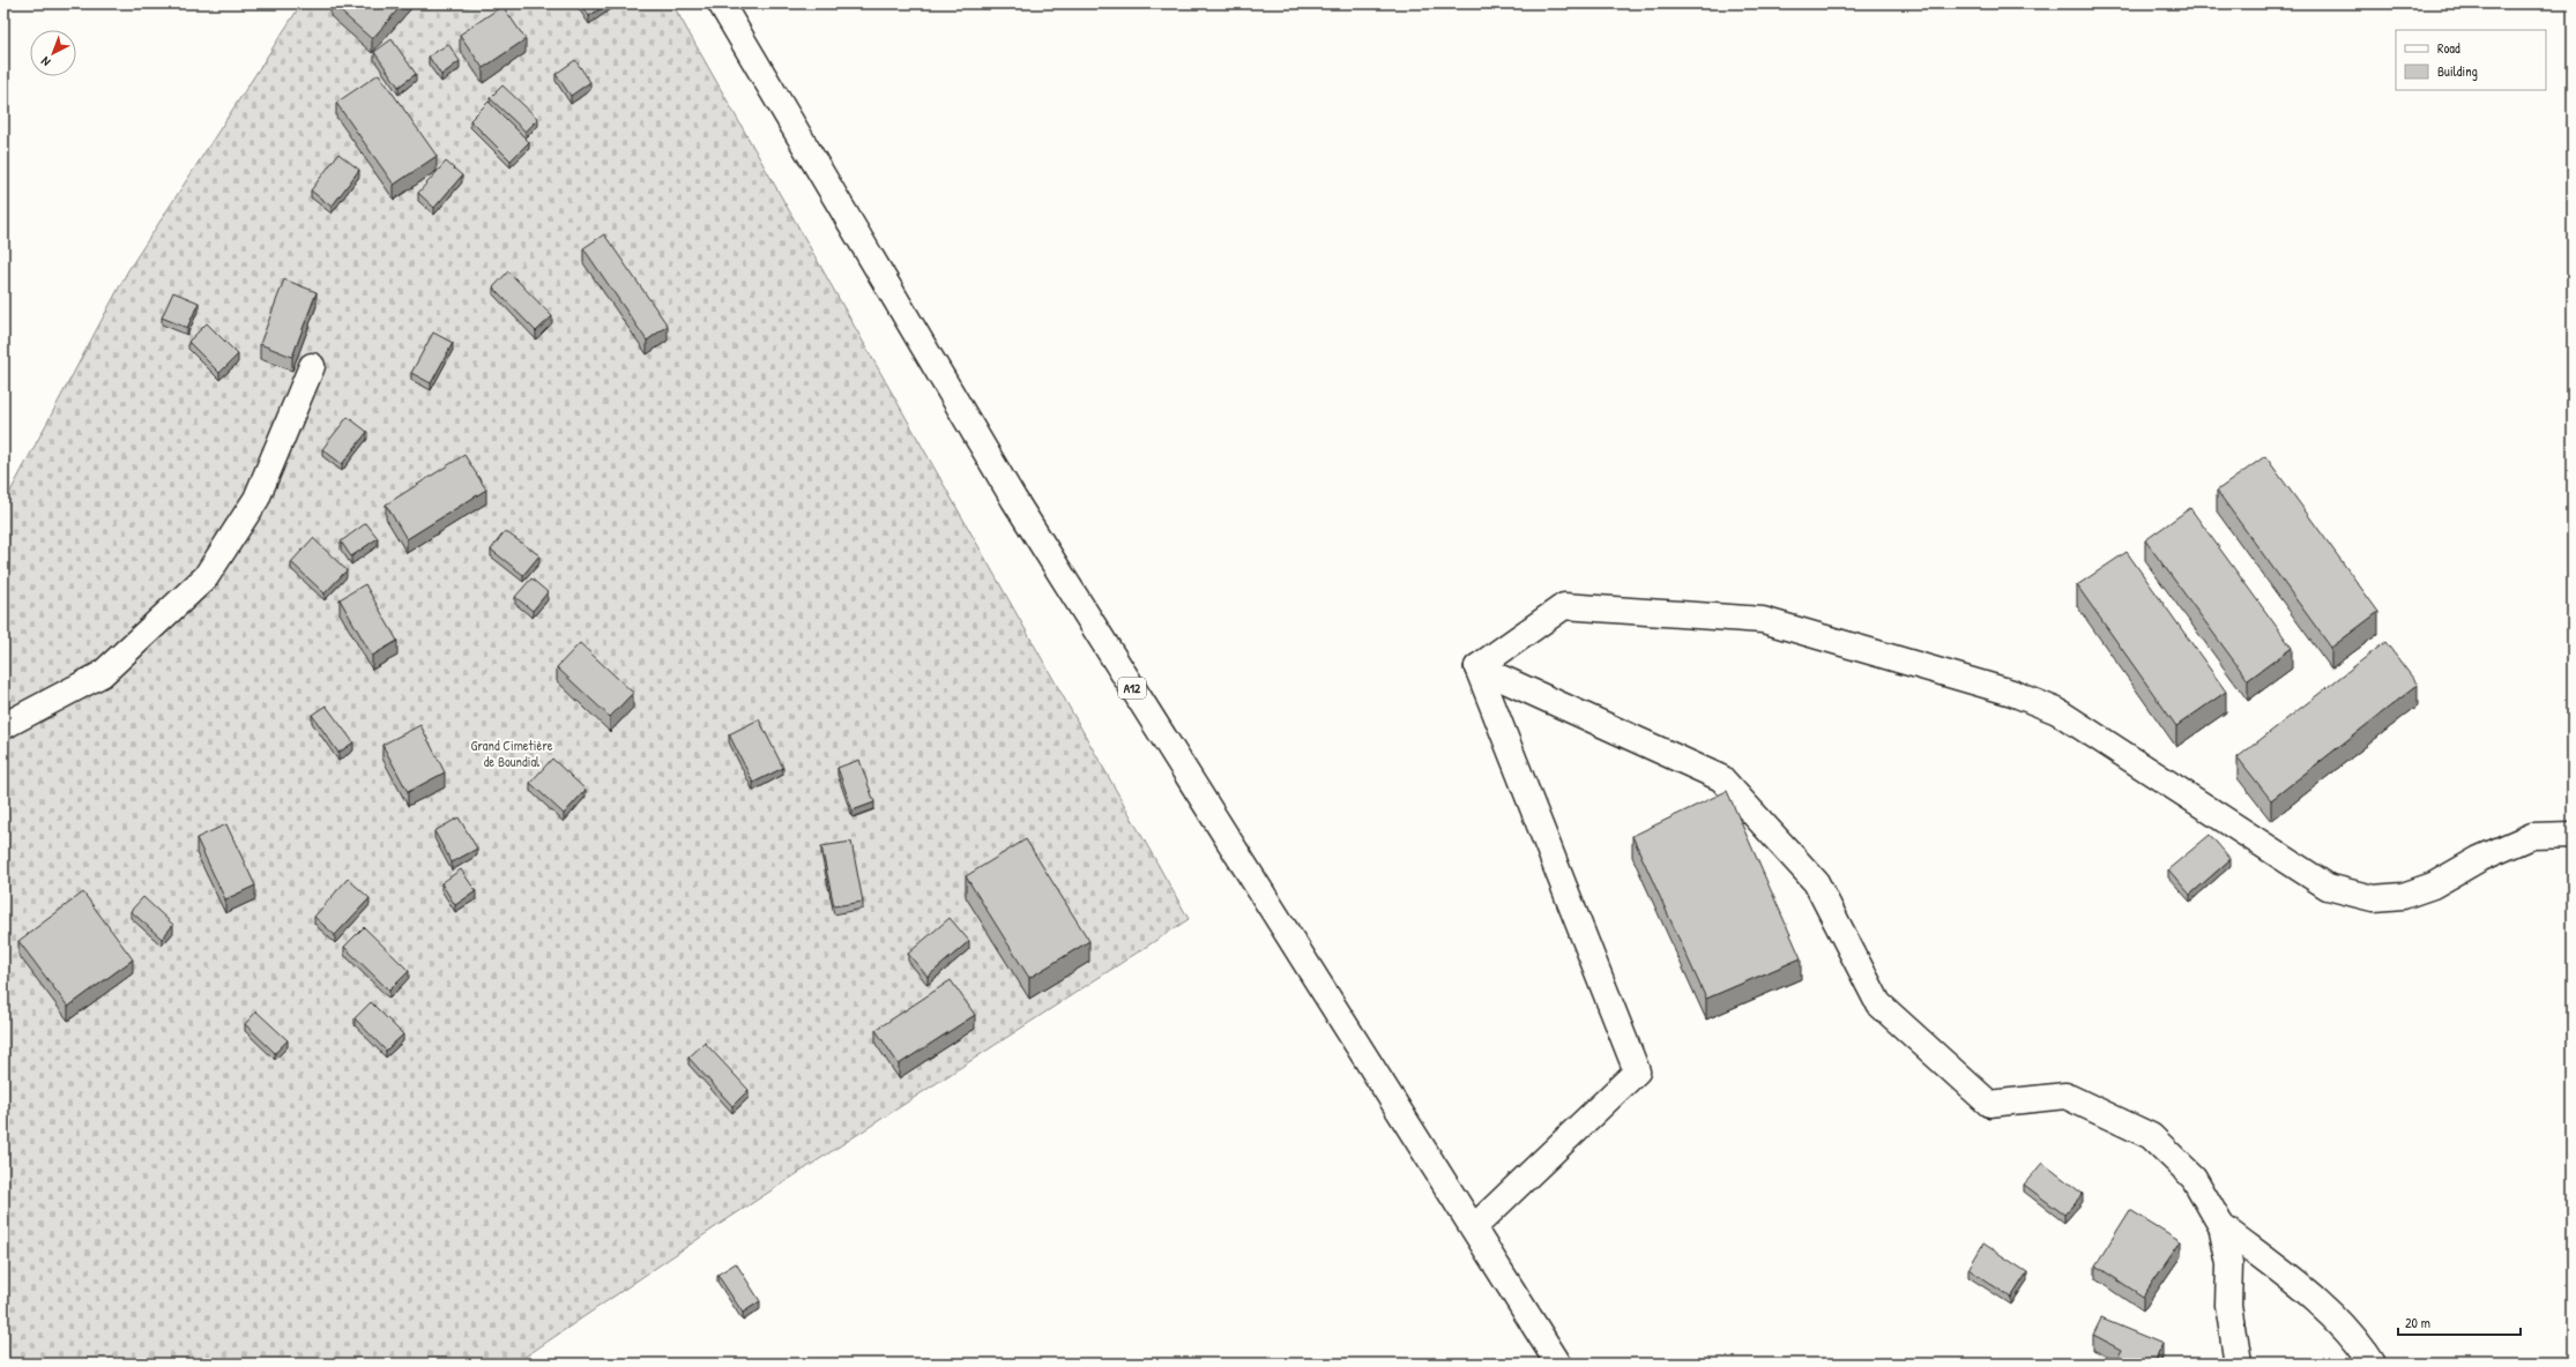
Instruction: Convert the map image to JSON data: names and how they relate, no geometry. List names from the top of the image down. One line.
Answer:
{"streets":{"street":["A12"]},"parks":["Grand Cimetière de Boundial"],"legend":["Road","Building"],"scale_bar":"20 m","north":"bottom left"}
